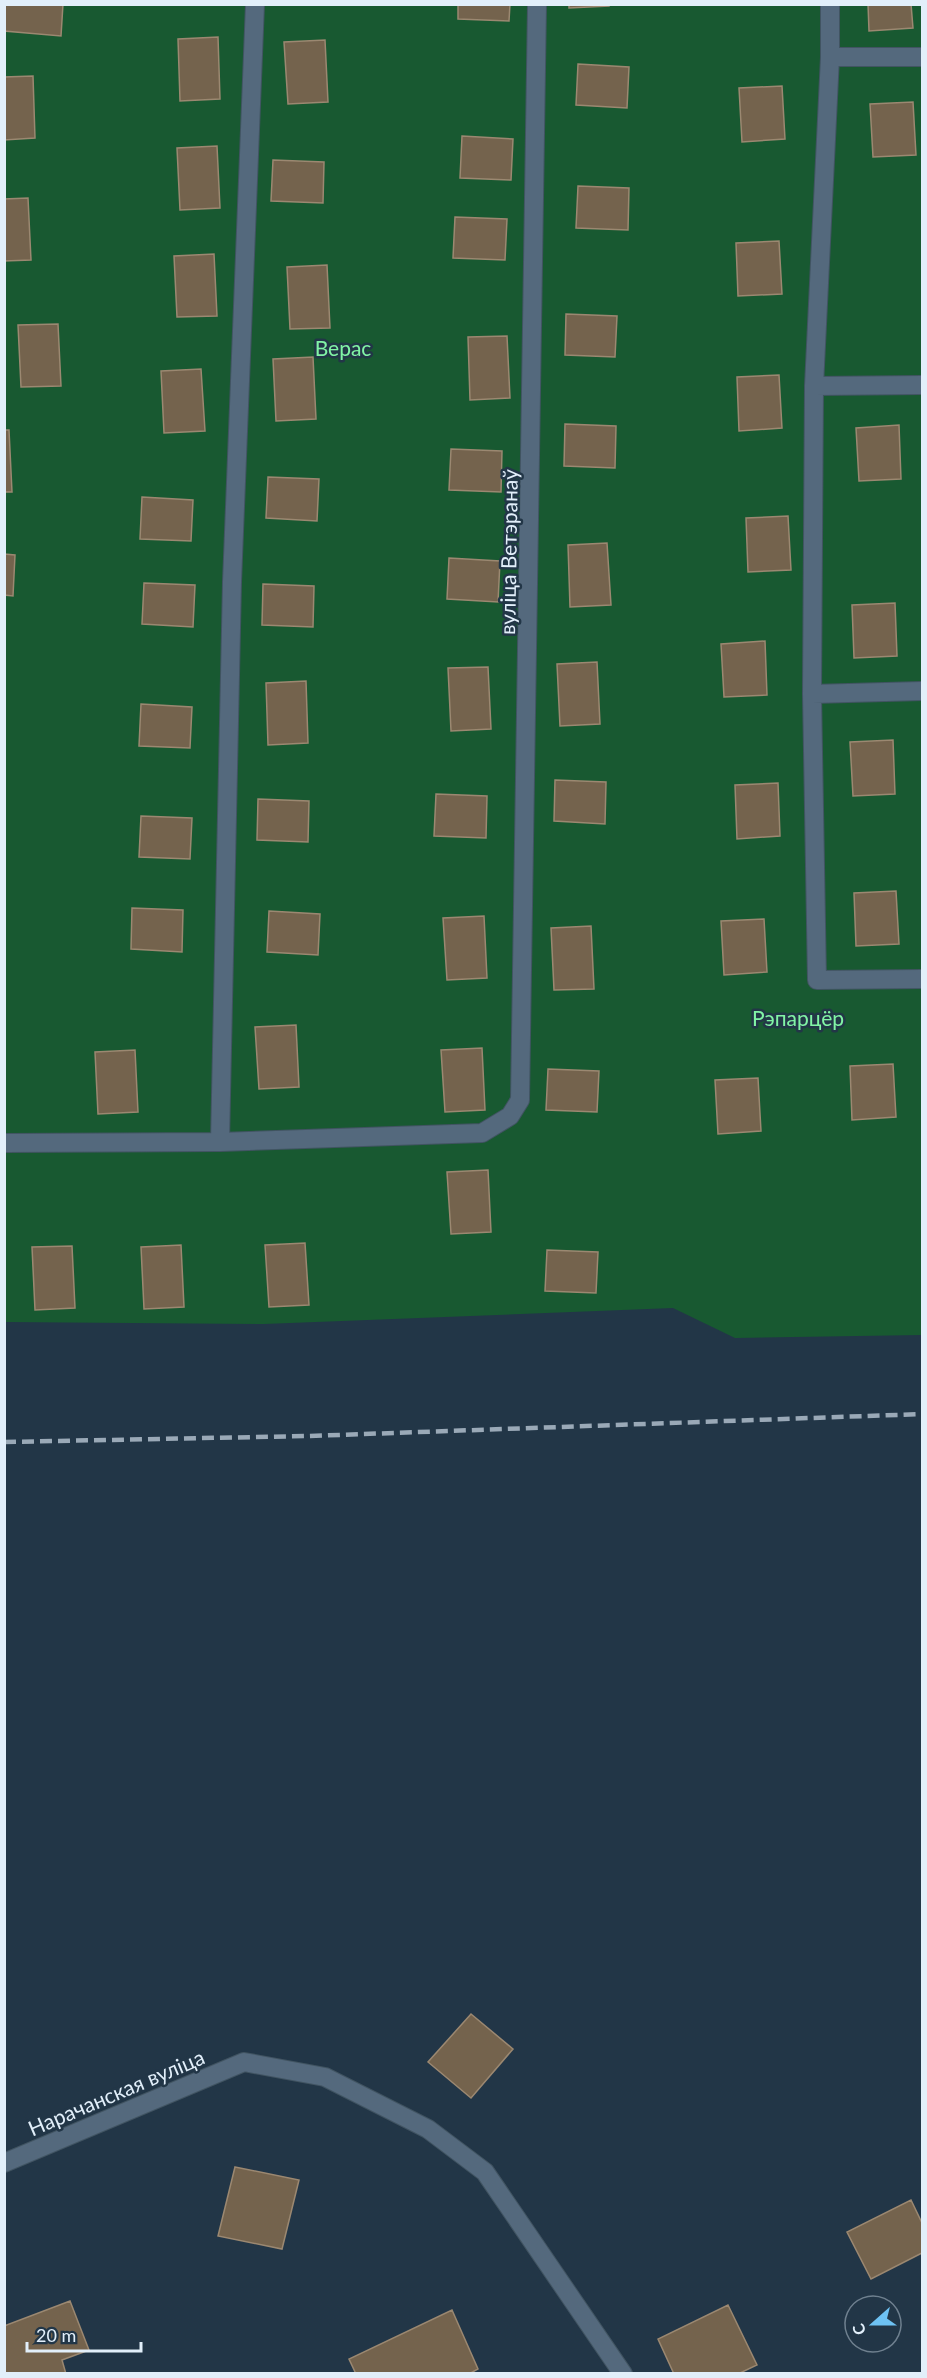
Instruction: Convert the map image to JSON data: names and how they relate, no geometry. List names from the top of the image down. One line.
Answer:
{"streets":{"street":["вуліца Ветэранаў","Нарачанская вуліца"]},"parks":["Верас","Рэпарцёр"],"scale_bar":"20 m","north":"left"}
